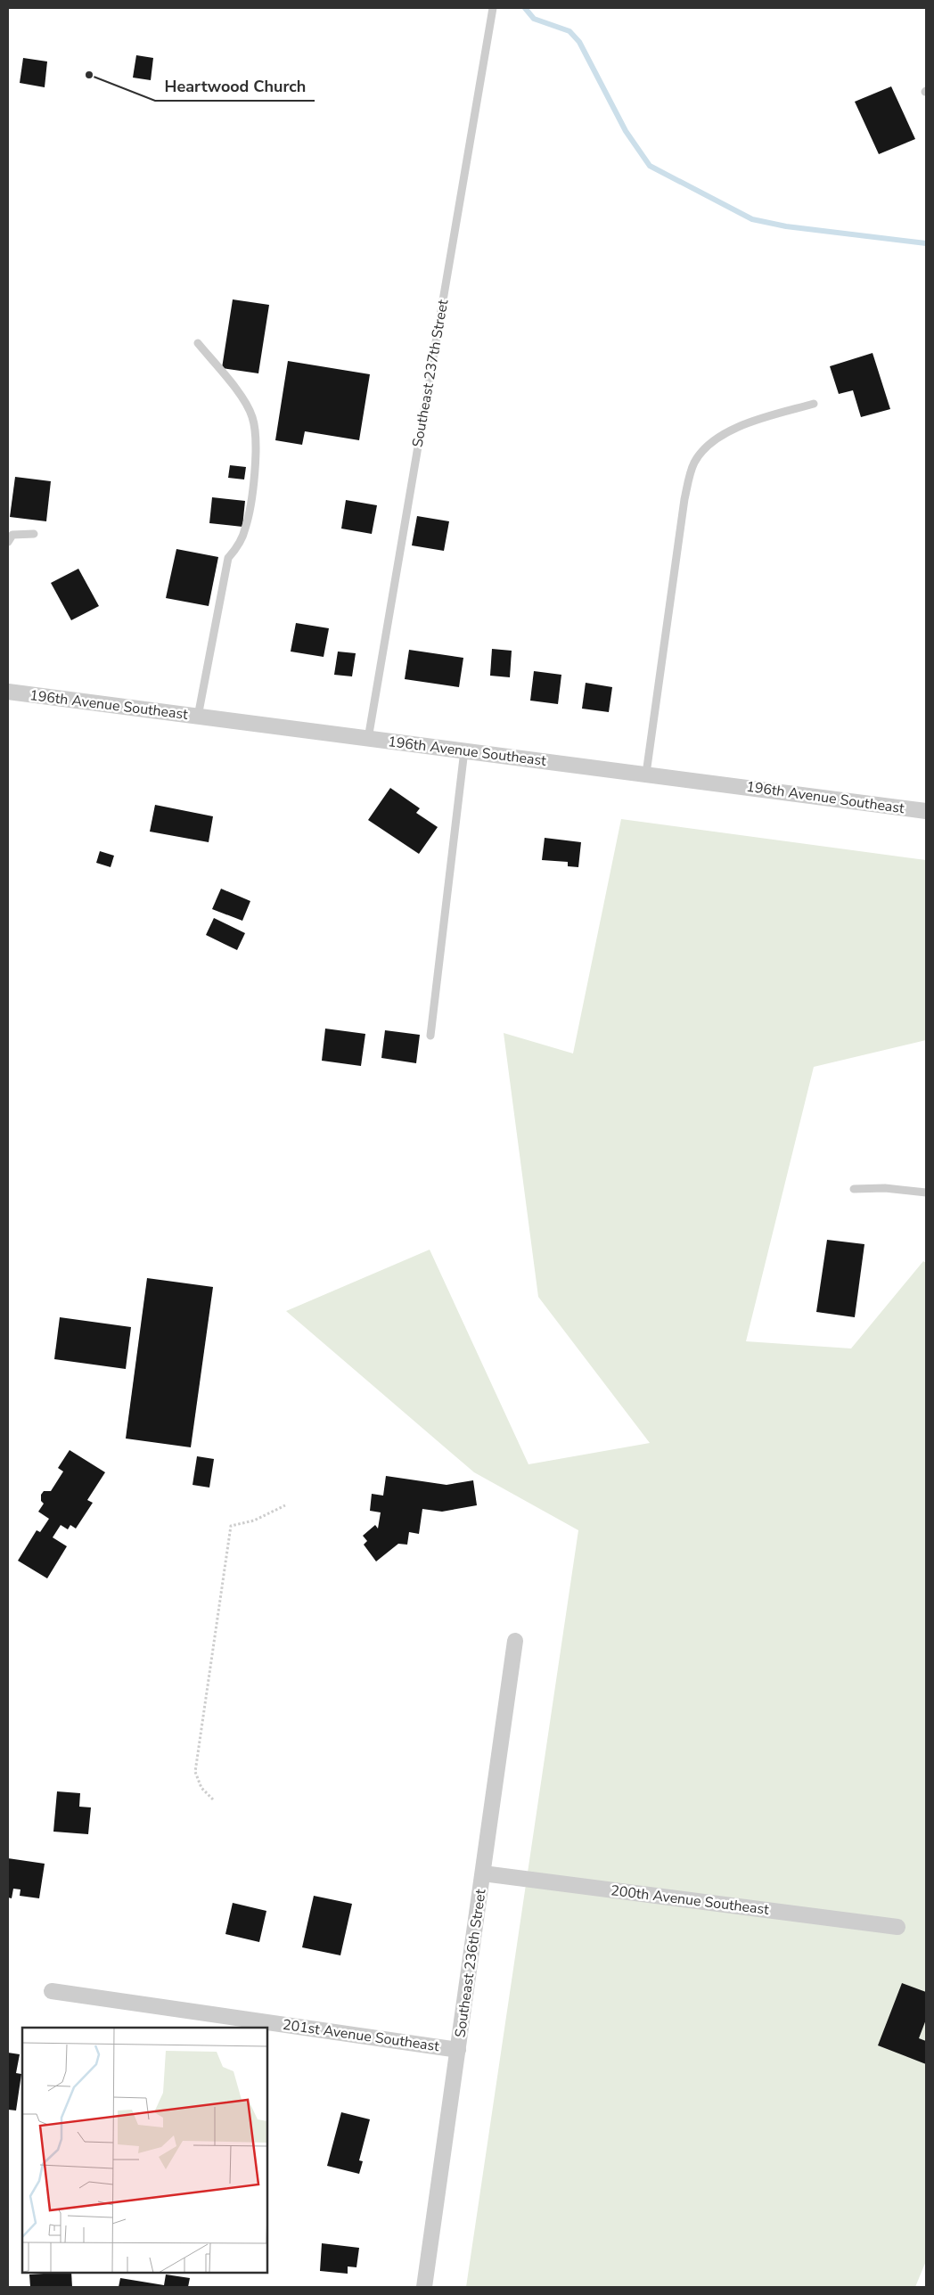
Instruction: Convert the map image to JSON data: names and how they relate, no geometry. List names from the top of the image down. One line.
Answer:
{"streets":{"street":["196th Avenue Southeast","200th Avenue Southeast","Southeast 236th Street","201st Avenue Southeast"],"lane":["Southeast 237th Street"]},"crossings":[["Southeast 237th Street","196th Avenue Southeast"],["200th Avenue Southeast","Southeast 236th Street"],["Southeast 236th Street","201st Avenue Southeast"]],"places":["Heartwood Church"]}
